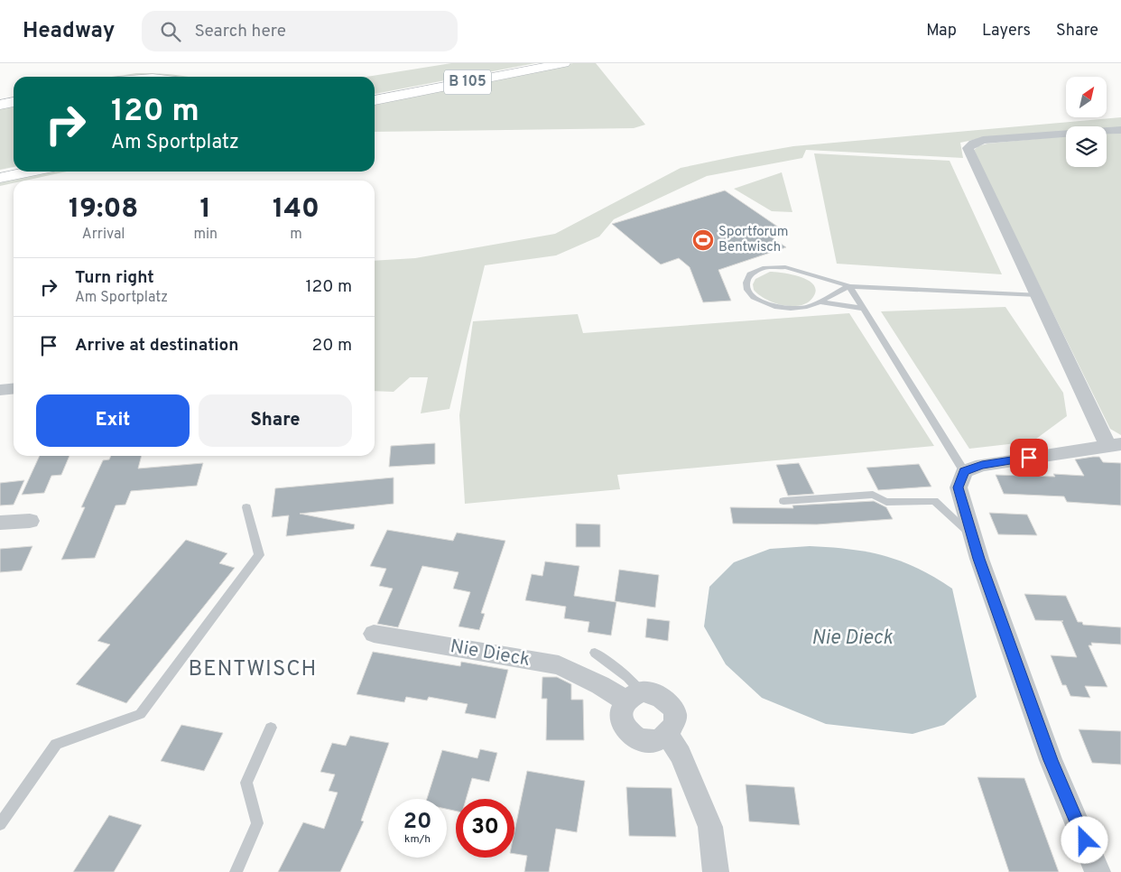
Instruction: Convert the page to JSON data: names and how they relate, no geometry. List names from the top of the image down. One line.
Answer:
{"streets":{"highway":["B 105"],"street":["Nie Dieck"]},"districts":["BENTWISCH"],"water":["Nie Dieck"],"places":{"sports":["Sportforum Bentwisch"]},"north":"top right","page":{"header":"Headway","search":"Search here","nav":["Map","Layers","Share"],"turn":["120 m","Am Sportplatz"],"eta":["19:08","Arrival","1","min","140","m"],"list":[{"name":"Turn right","note":"Am Sportplatz","value":"120 m"},{"name":"Arrive at destination","value":"20 m"}],"buttons":["Exit","Share"],"speed":"20 km/h","limit":"30"}}
